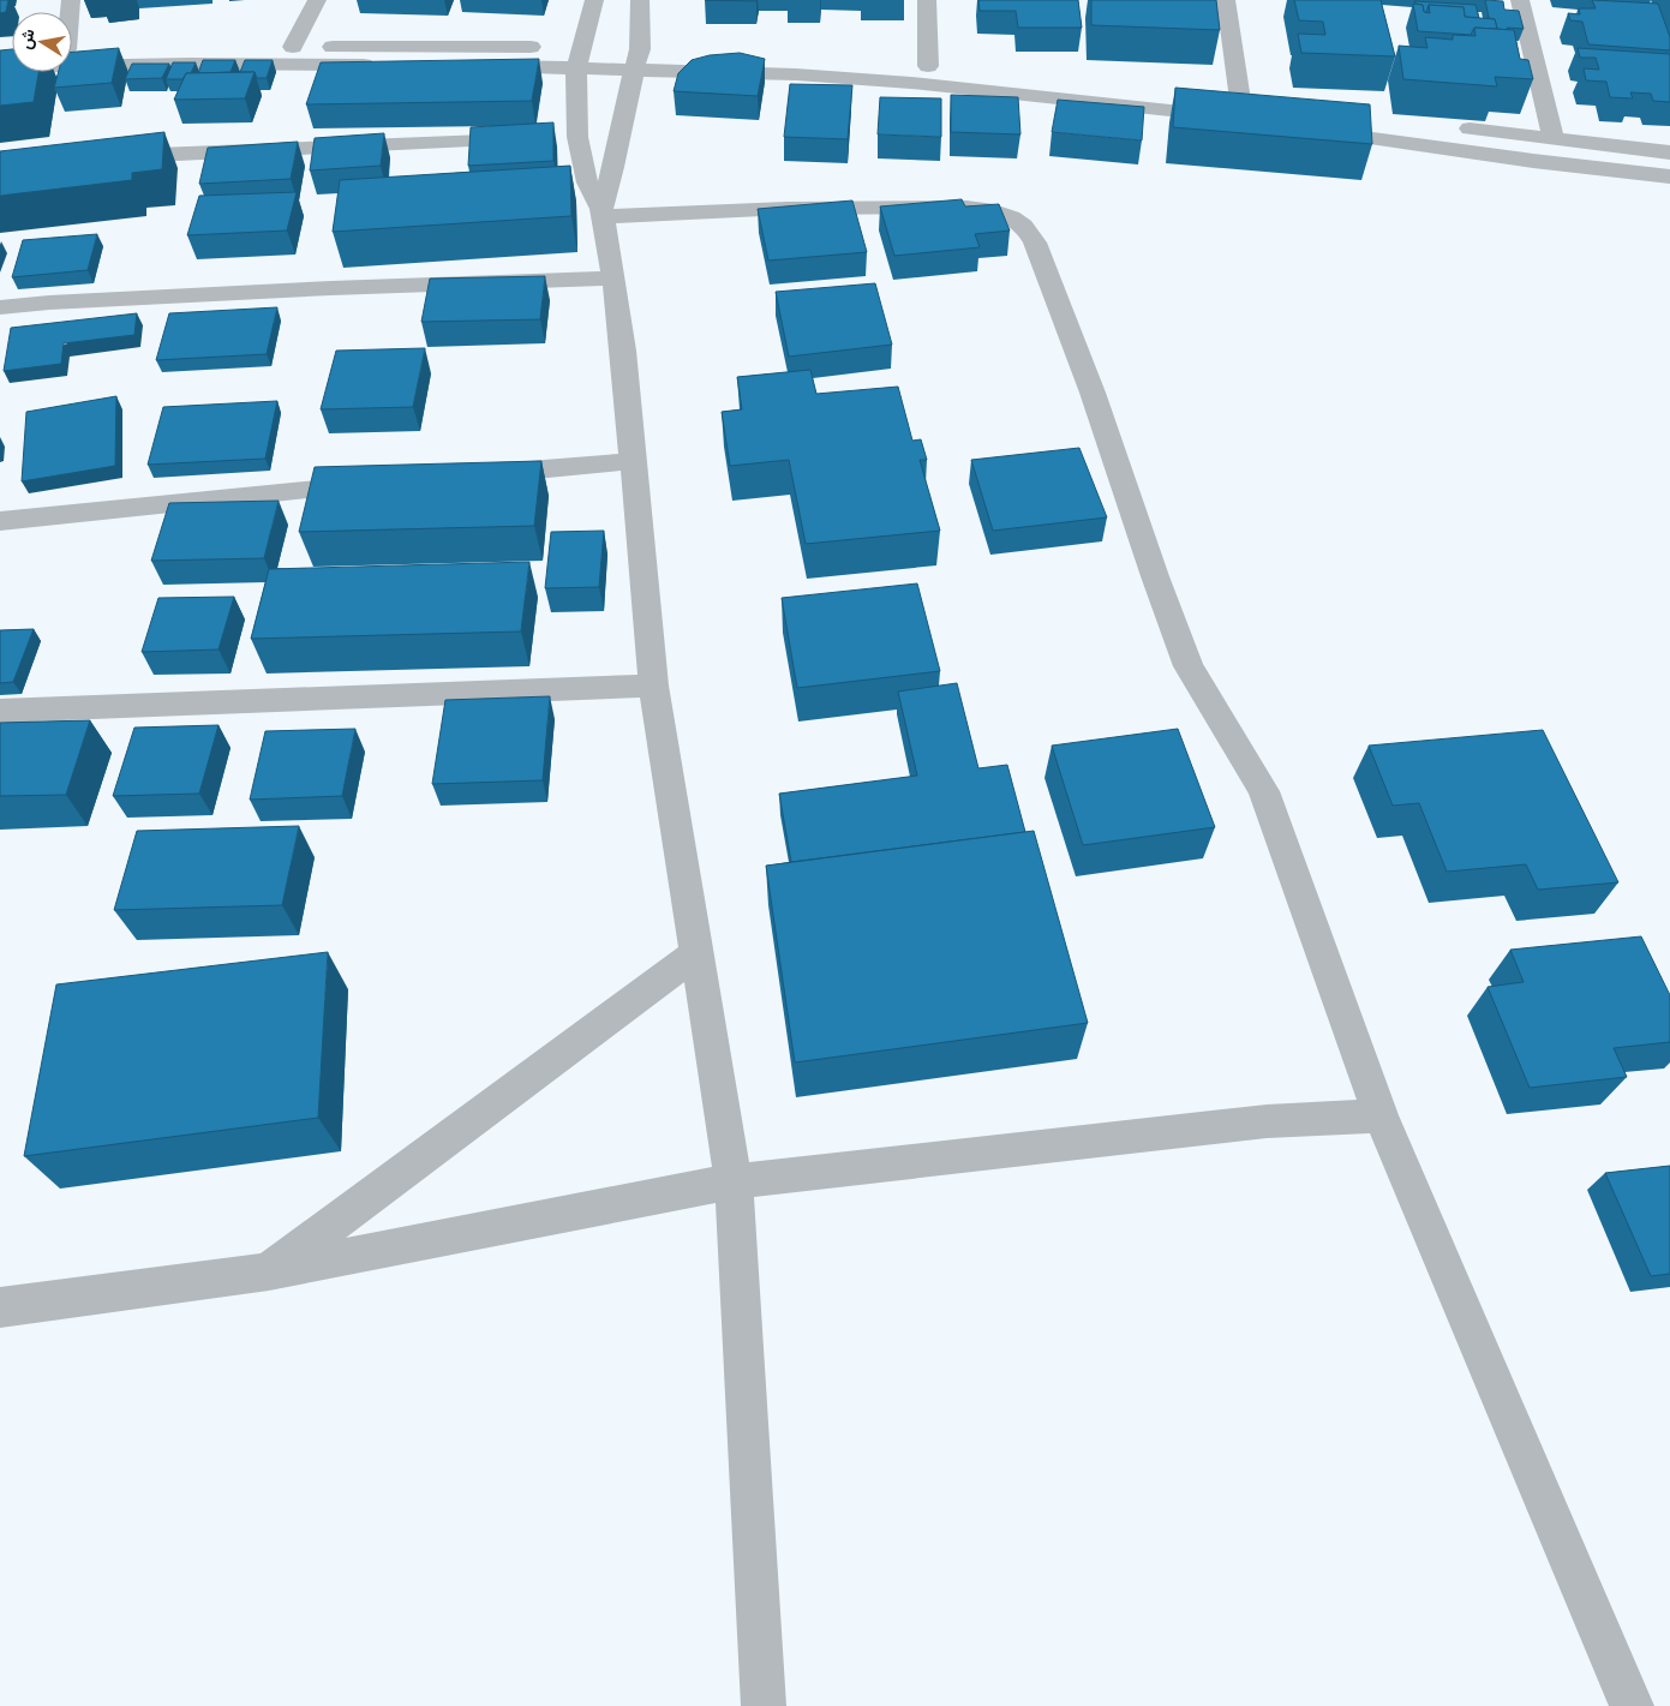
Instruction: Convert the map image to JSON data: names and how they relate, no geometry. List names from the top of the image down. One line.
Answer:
{"north":"left"}
